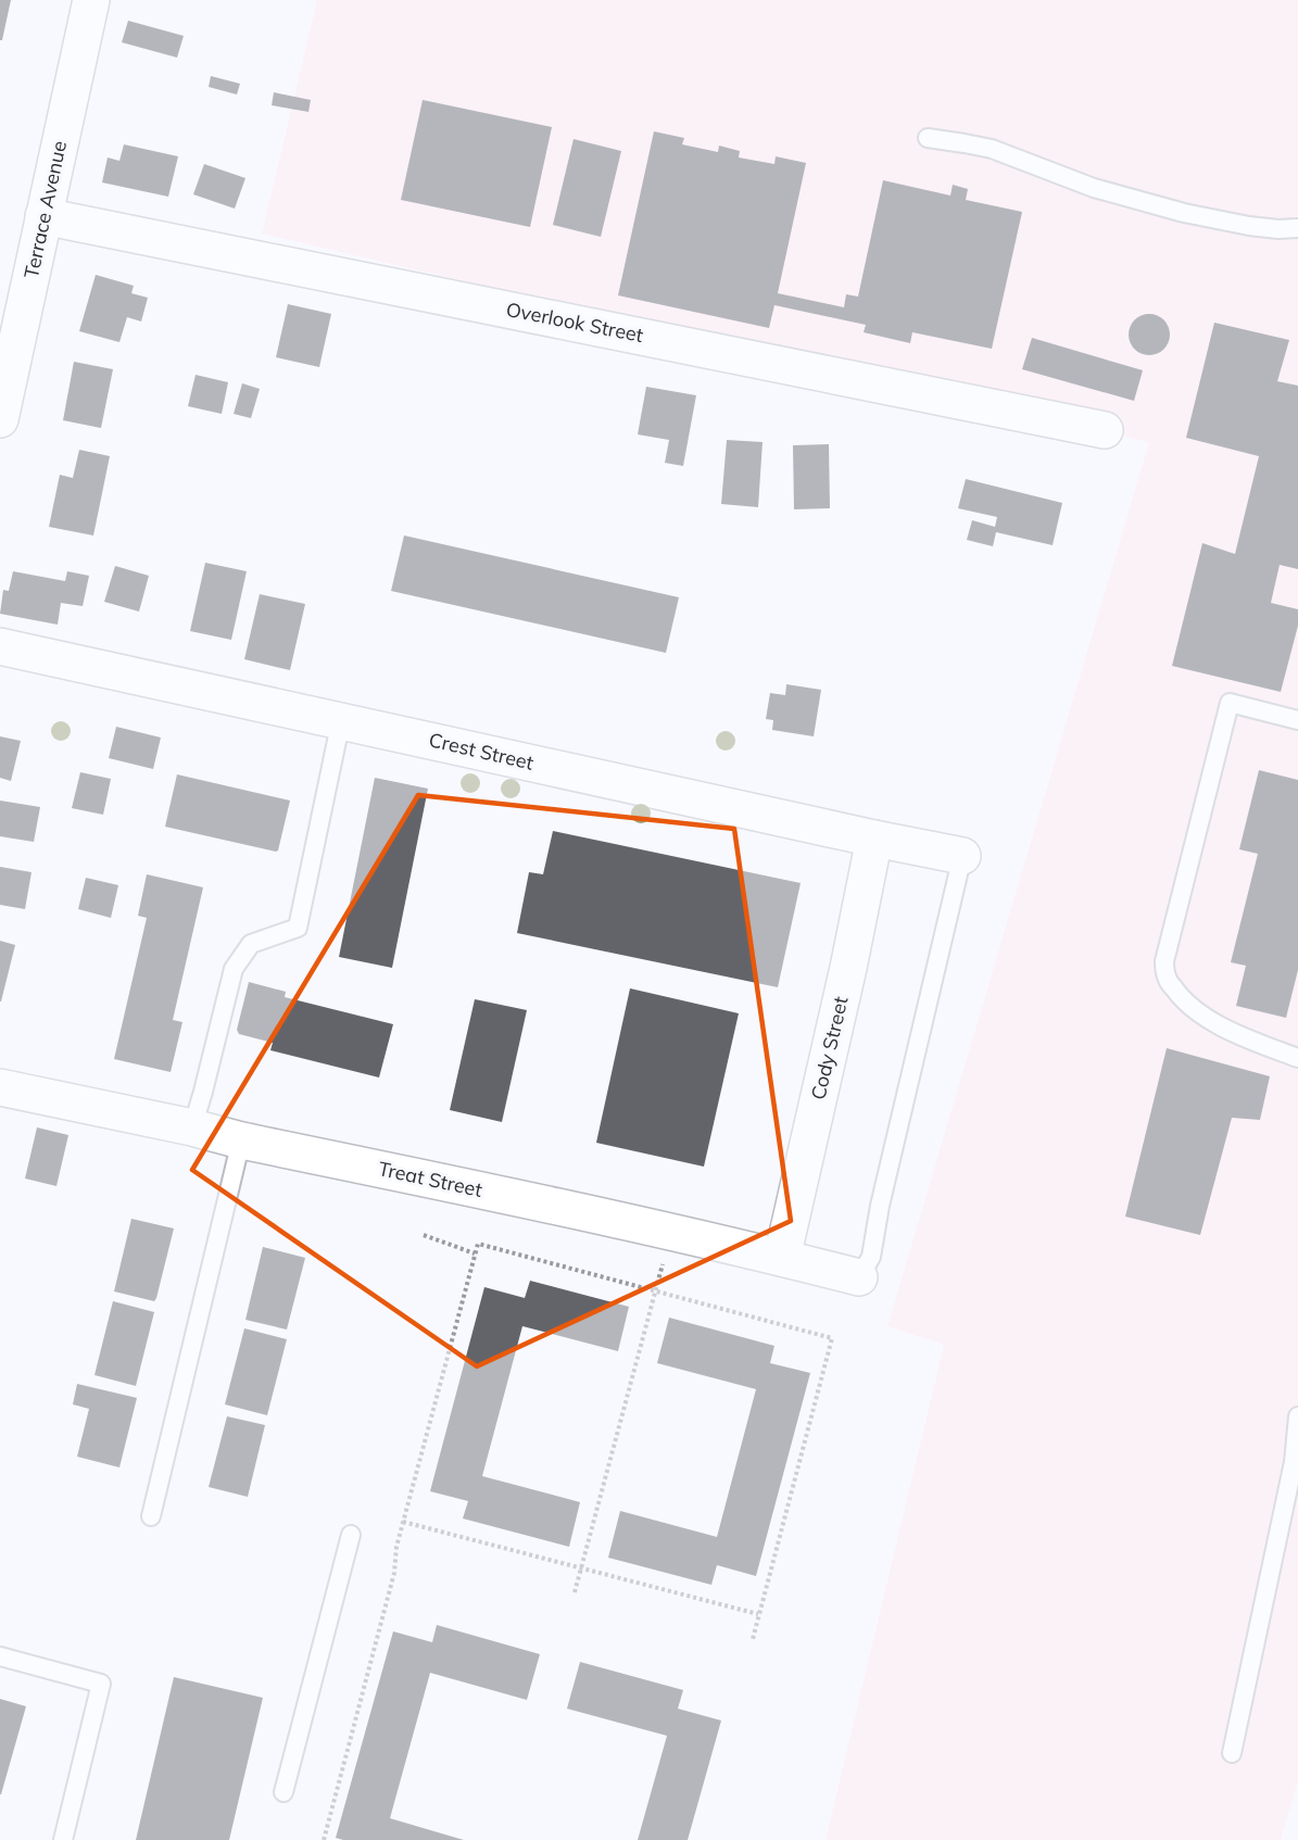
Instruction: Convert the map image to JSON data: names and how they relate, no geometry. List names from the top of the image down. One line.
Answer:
{"streets":{"street":["Terrace Avenue","Overlook Street","Crest Street","Cody Street","Treat Street"]},"crossings":[["Terrace Avenue","Overlook Street"],["Crest Street","Cody Street"],["Cody Street","Treat Street"]]}
